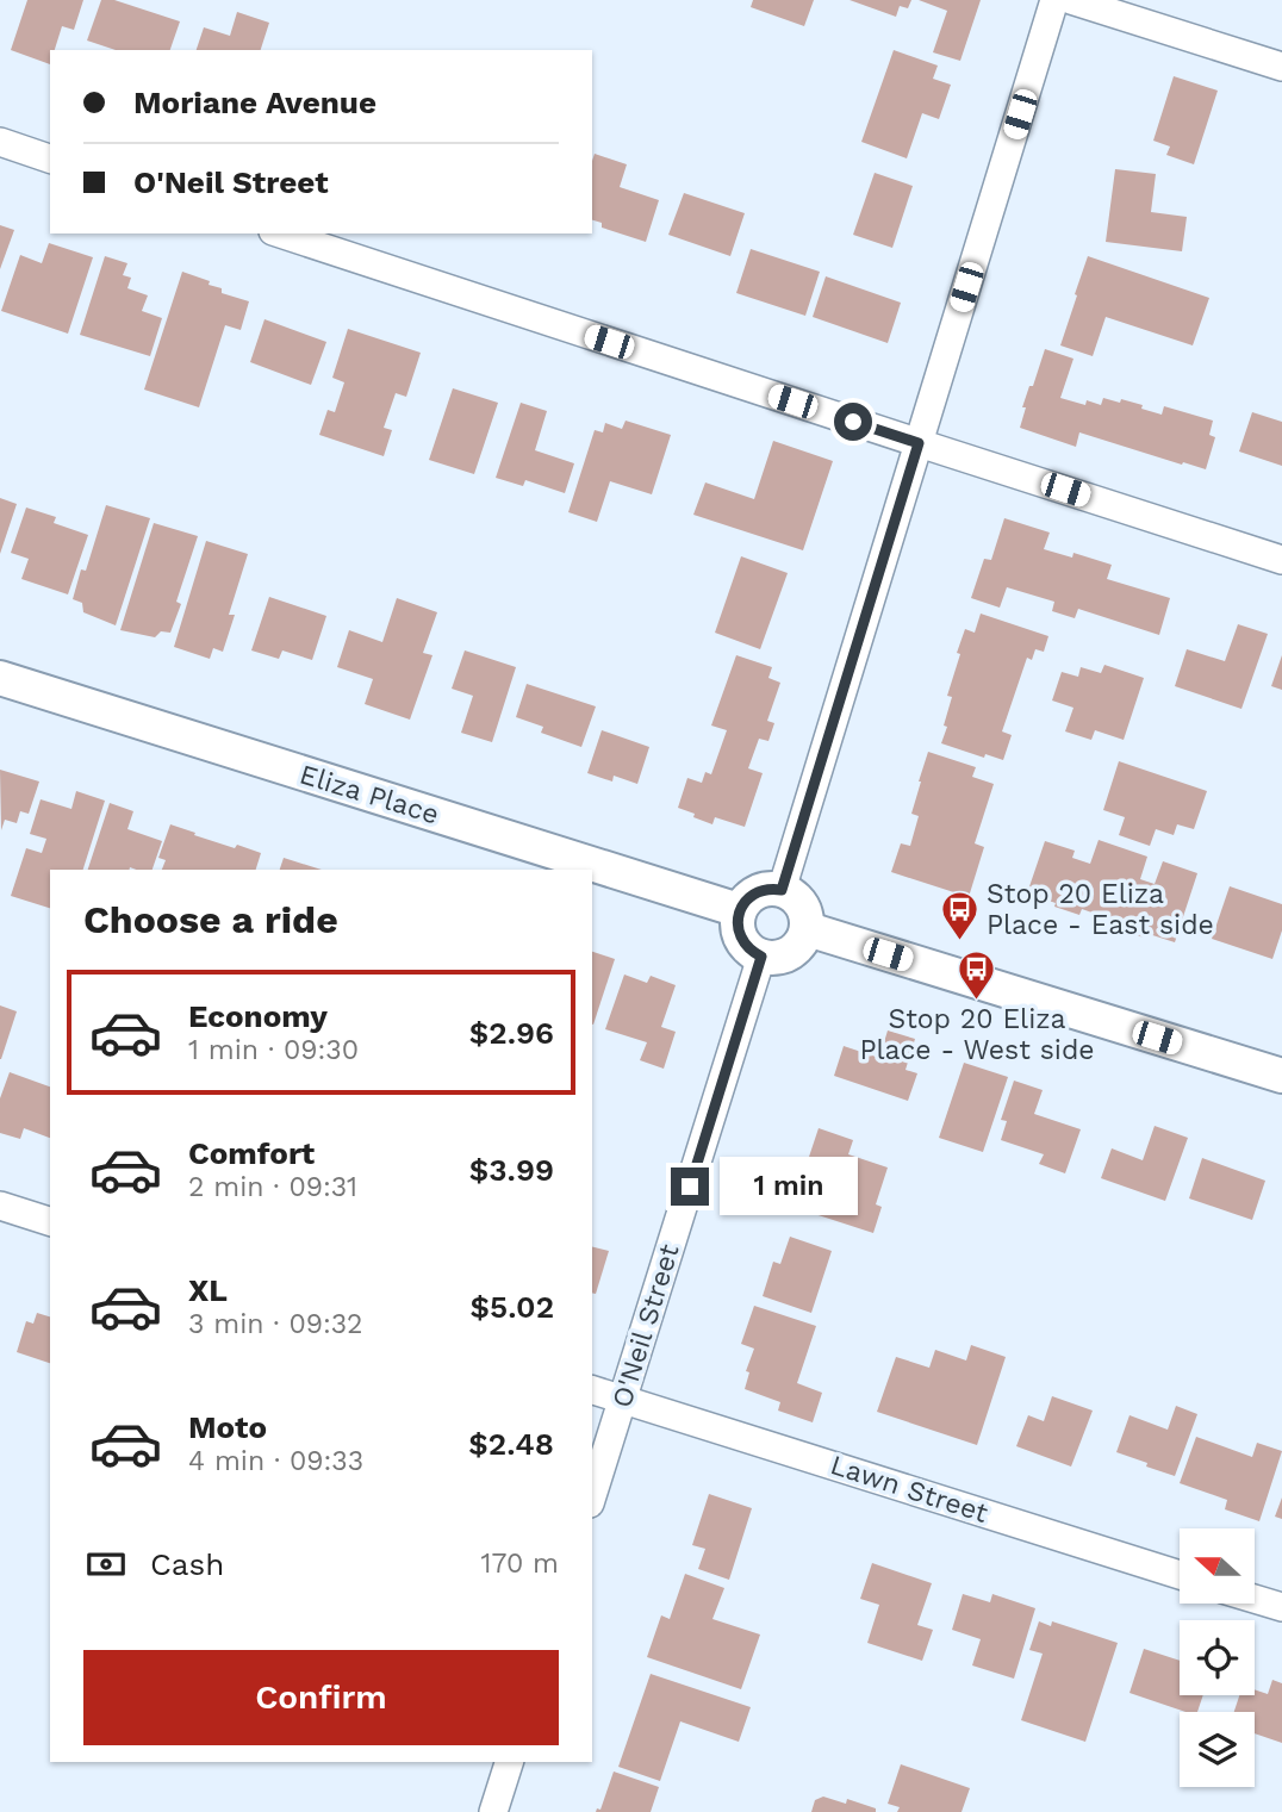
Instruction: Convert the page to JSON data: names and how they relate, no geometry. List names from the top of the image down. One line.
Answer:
{"streets":{"street":["Eliza Place","O'Neil Street","Lawn Street"]},"crossings":[["Eliza Place","O'Neil Street"],["O'Neil Street","Lawn Street"]],"places":{"bus stop":["Stop 20 Eliza Place - East side","Stop 20 Eliza Place - West side"]},"north":"left","page":{"banner":["Moriane Avenue","O'Neil Street"],"heading":"Choose a ride","list":[{"name":"Economy","note":"1 min · 09:30","value":"$2.96"},{"name":"Comfort","note":"2 min · 09:31","value":"$3.99"},{"name":"XL","note":"3 min · 09:32","value":"$5.02"},{"name":"Moto","note":"4 min · 09:33","value":"$2.48"}],"bubble":"1 min","pay":["Cash","170 m"],"buttons":"Confirm"}}
